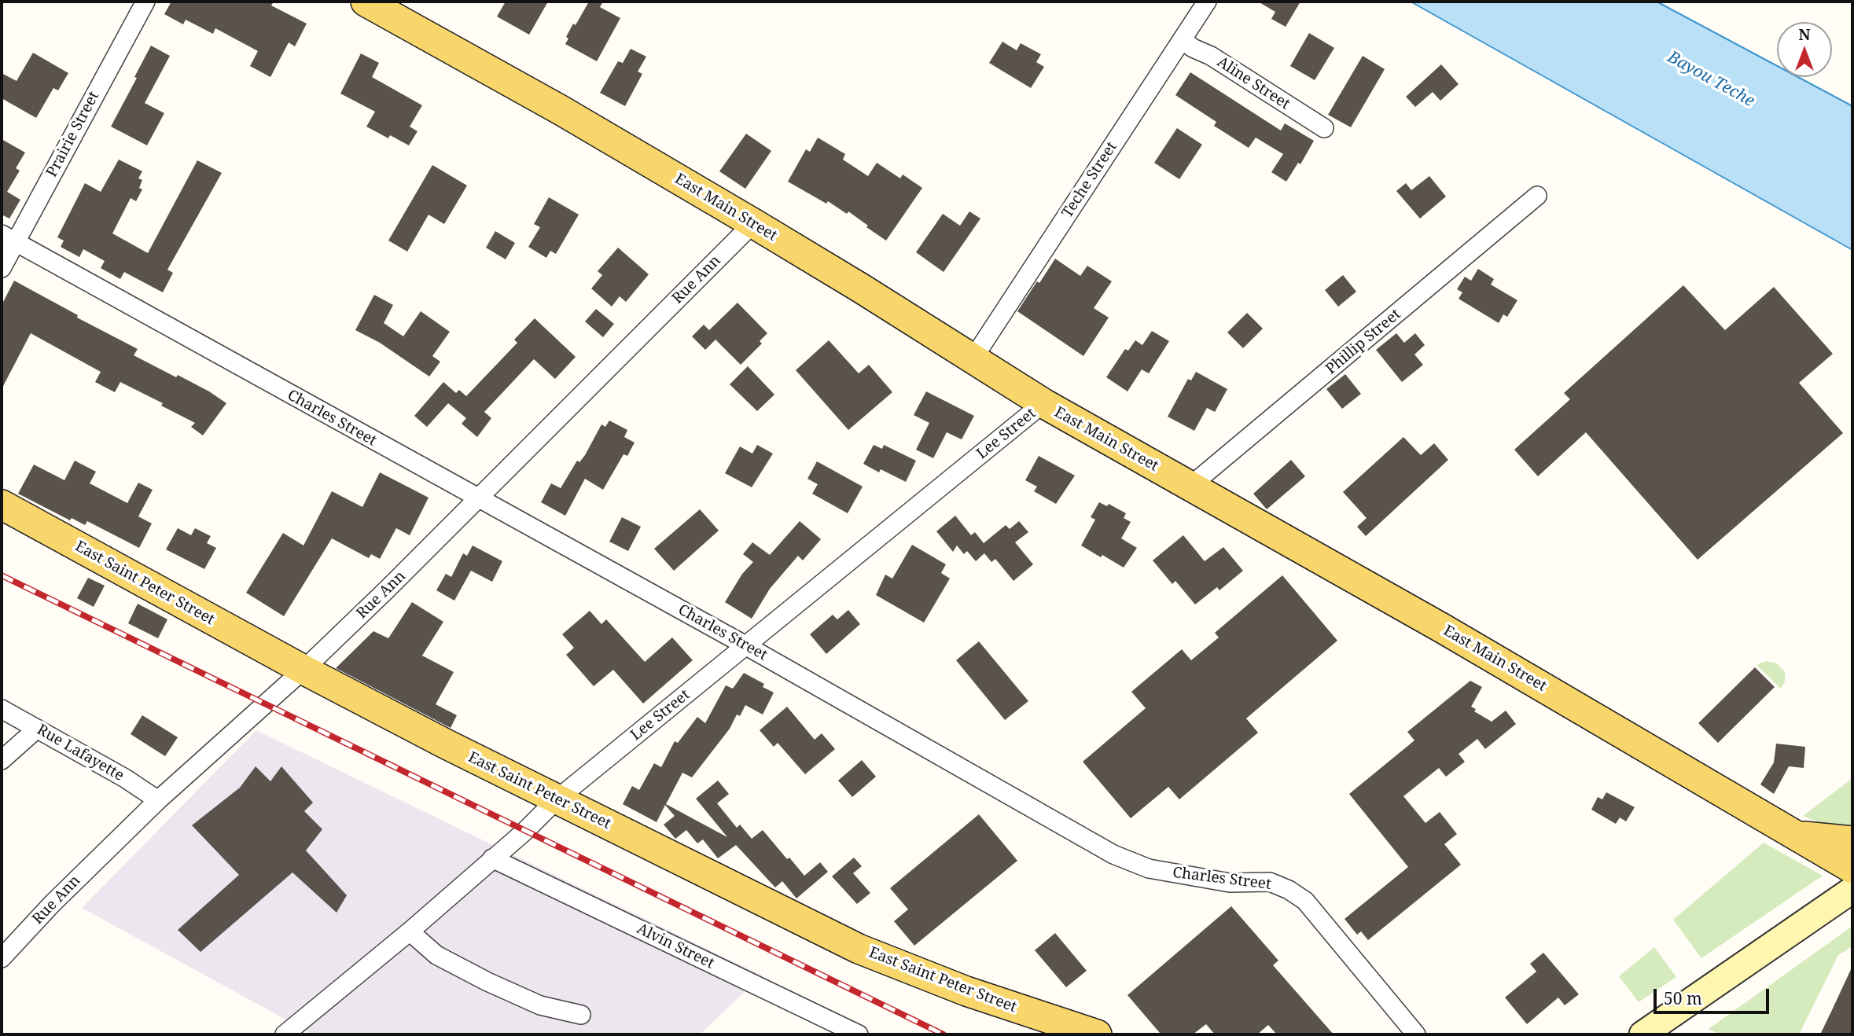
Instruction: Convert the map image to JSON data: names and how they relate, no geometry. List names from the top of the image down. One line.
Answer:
{"streets":{"main road":["East Main Street","East Saint Peter Street"],"street":["Aline Street","Prairie Street","Teche Street","Rue Ann","Phillip Street","Charles Street","Lee Street","Rue Lafayette","Alvin Street"]},"crossings":[["Aline Street","Teche Street"],["Prairie Street","Charles Street"],["Teche Street","East Main Street"],["East Main Street","Rue Ann"],["East Main Street","Phillip Street"],["East Main Street","Lee Street"],["Rue Ann","Charles Street"],["Rue Ann","East Saint Peter Street"],["Rue Ann","Rue Lafayette"],["Charles Street","Lee Street"],["Lee Street","East Saint Peter Street"],["Lee Street","Alvin Street"]],"water":["Bayou Teche"],"scale_bar":"50 m","north":"top"}
